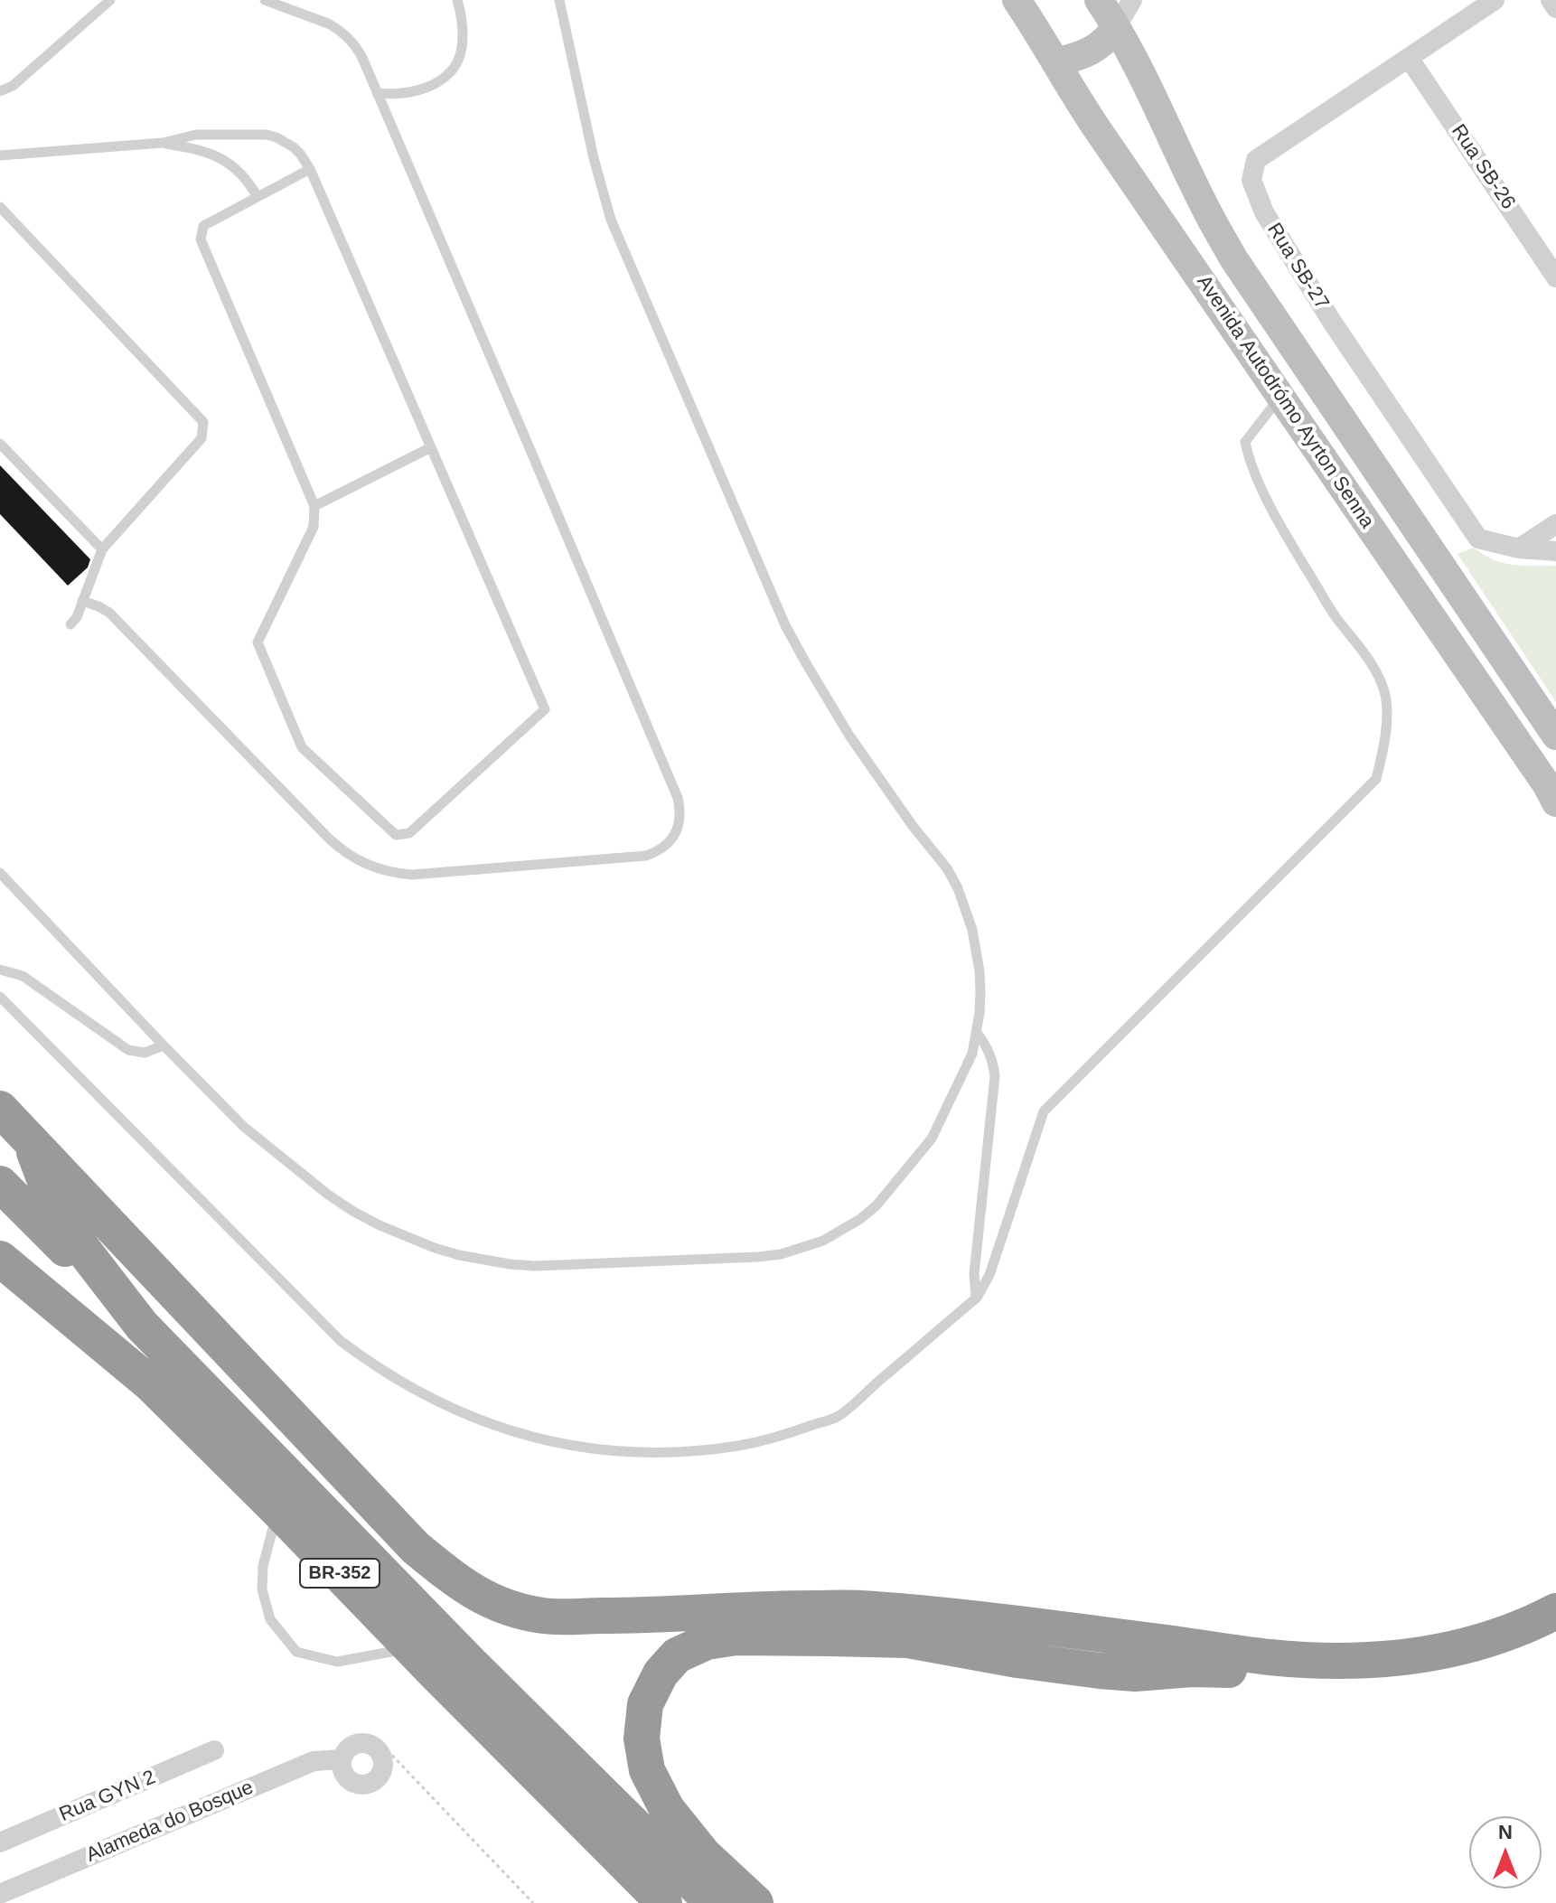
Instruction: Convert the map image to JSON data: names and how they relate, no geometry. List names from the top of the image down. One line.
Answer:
{"streets":{"highway":["BR-352"],"street":["Rua SB-26","Rua SB-27","Avenida Autodrómo Ayrton Senna","Rua GYN 2","Alameda do Bosque"]},"crossings":[["Rua SB-26","Rua SB-27"]],"north":"top"}
